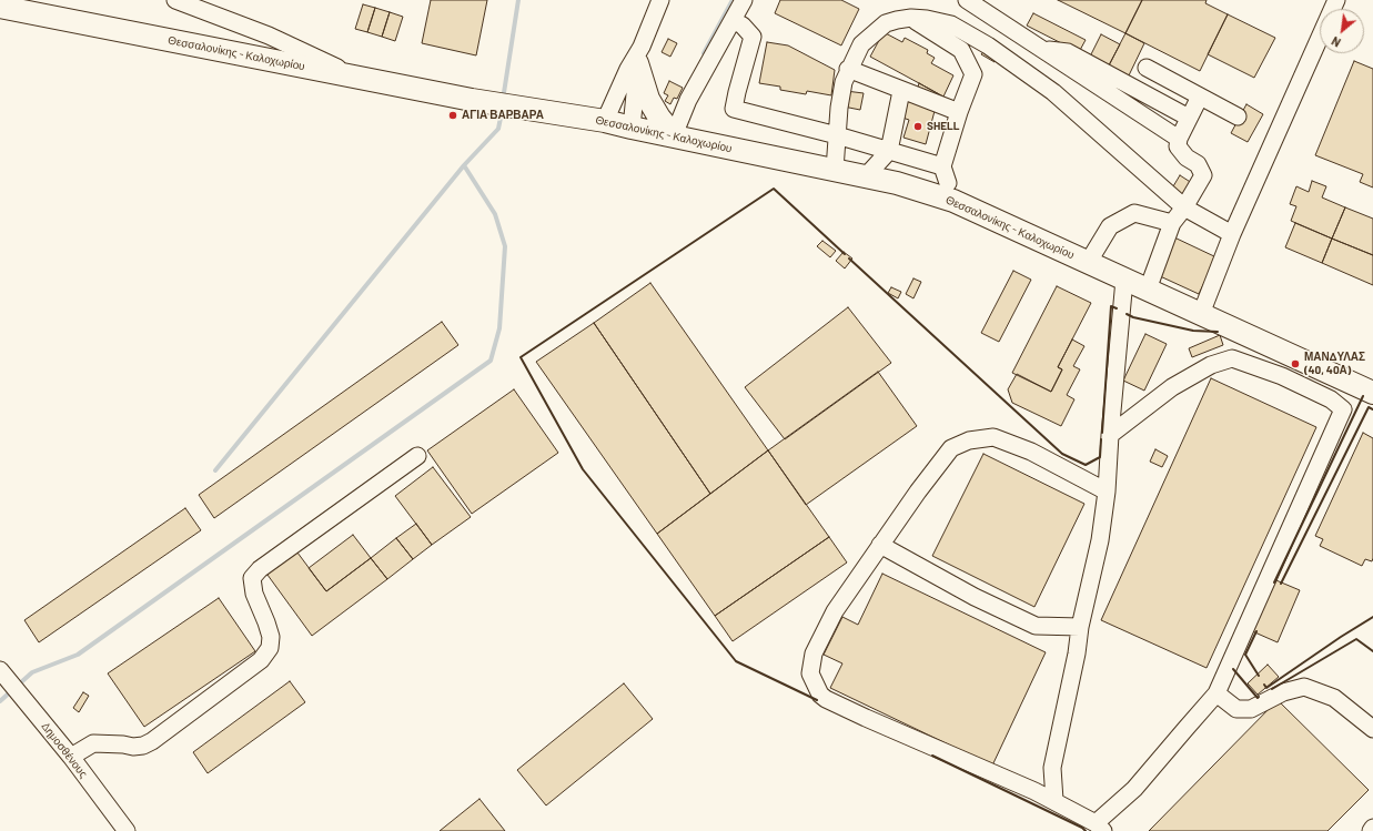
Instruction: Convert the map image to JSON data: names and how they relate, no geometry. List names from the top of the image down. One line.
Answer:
{"streets":{"main road":["Θεσσαλονίκης - Καλοχωρίου"],"street":["Δημοσθένους"]},"places":["ΑΓΙΑ ΒΑΡΒΑΡΑ","SHELL","ΜΑΝΔΥΛΑΣ (40, 40Α)"],"north":"bottom left"}
